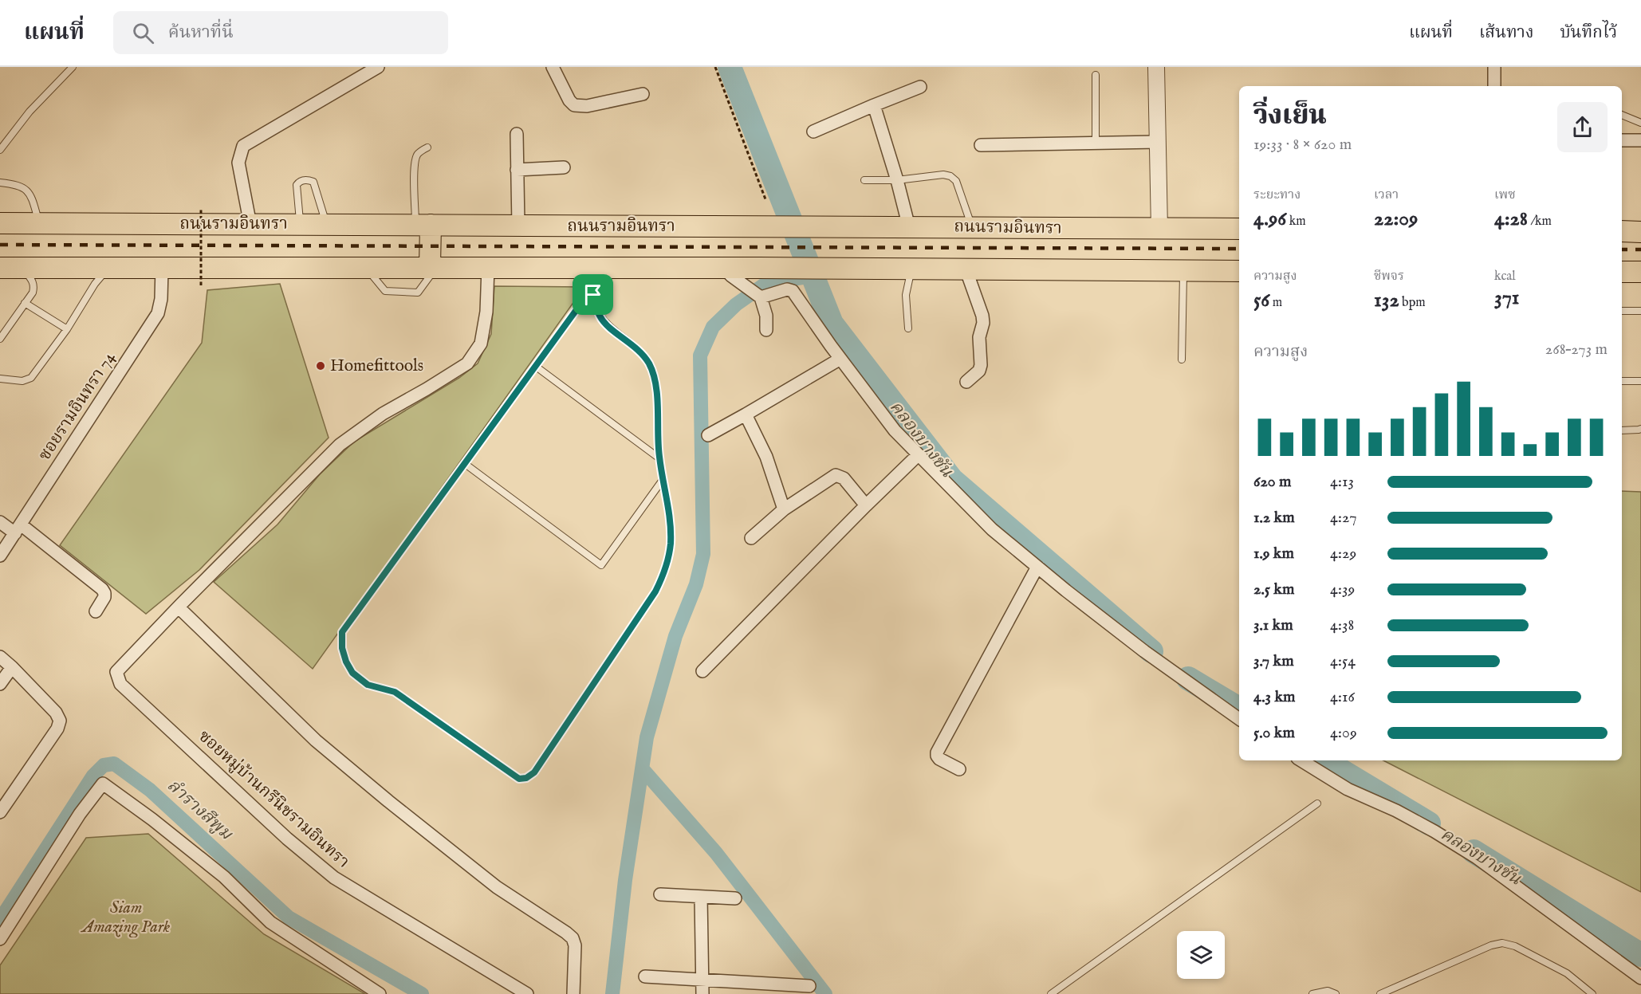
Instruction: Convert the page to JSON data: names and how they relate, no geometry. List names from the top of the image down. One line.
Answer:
{"streets":{"highway":["ถนนรามอินทรา"],"street":["ซอยรามอินทรา 74","ซอยหมู่บ้านกรีนิชรามอินทรา"]},"water":["คลองบางชัน","ลำรางสีพูม"],"parks":["Siam Amazing Park"],"places":["Homefittools"],"page":{"header":"แผนที่","search":"ค้นหาที่นี่","nav":["แผนที่","เส้นทาง","บันทึกไว้"],"heading":["วิ่งเย็น","19:33 · 8 × 620 m"],"stats":[["ระยะทาง","4.96 km"],["เวลา","22:09"],["เพซ","4:28 /km"],["ความสูง","56 m"],["ชีพจร","132 bpm"],["kcal","371"]],"chart":["ความสูง","268–273 m"],"list":[{"name":"620 m","note":"4:13"},{"name":"1.2 km","note":"4:27"},{"name":"1.9 km","note":"4:29"},{"name":"2.5 km","note":"4:39"},{"name":"3.1 km","note":"4:38"},{"name":"3.7 km","note":"4:54"},{"name":"4.3 km","note":"4:16"},{"name":"5.0 km","note":"4:09"}]}}
